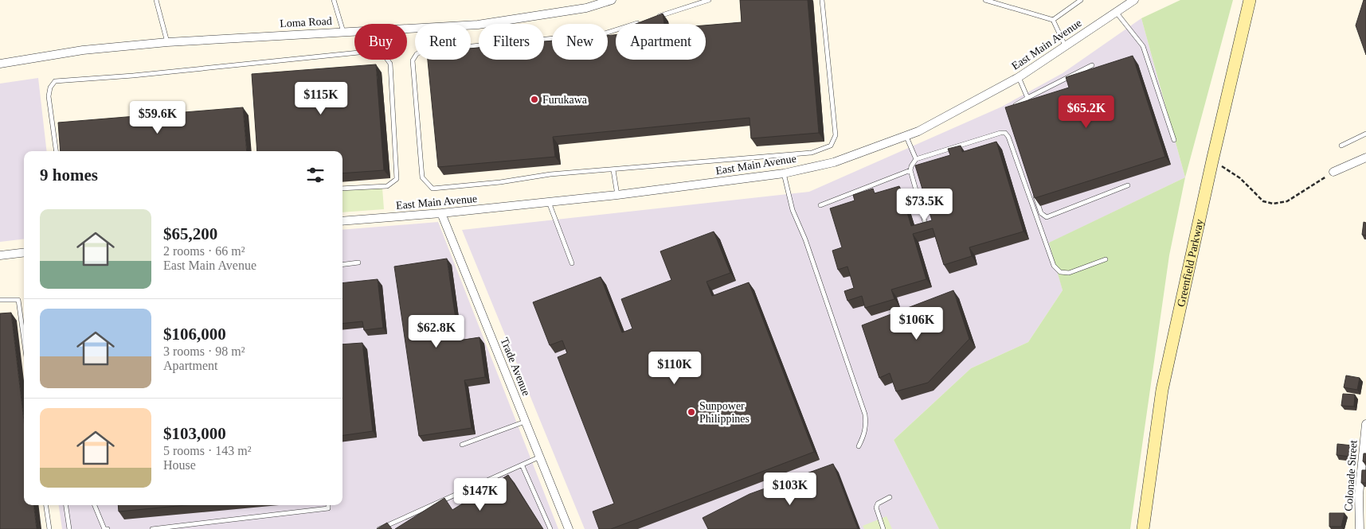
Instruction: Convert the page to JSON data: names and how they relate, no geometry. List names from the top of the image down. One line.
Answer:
{"streets":{"main road":["Greenfield Parkway"],"street":["Loma Road","East Main Avenue","Trade Avenue","Colonade Street"]},"crossings":[["East Main Avenue","Trade Avenue"]],"places":["Furukawa","Sunpower Philippines"],"page":{"chip":["Buy","Rent","Filters","New","Apartment"],"price":["$115K","$65.2K","$59.6K","$73.5K","$106K","$62.8K","$110K","$103K","$147K"],"heading":"9 homes","list":[{"name":"$65,200","note":"2 rooms · 66 m² · East Main Avenue"},{"name":"$106,000","note":"3 rooms · 98 m² · Apartment"},{"name":"$103,000","note":"5 rooms · 143 m² · House"}]}}
